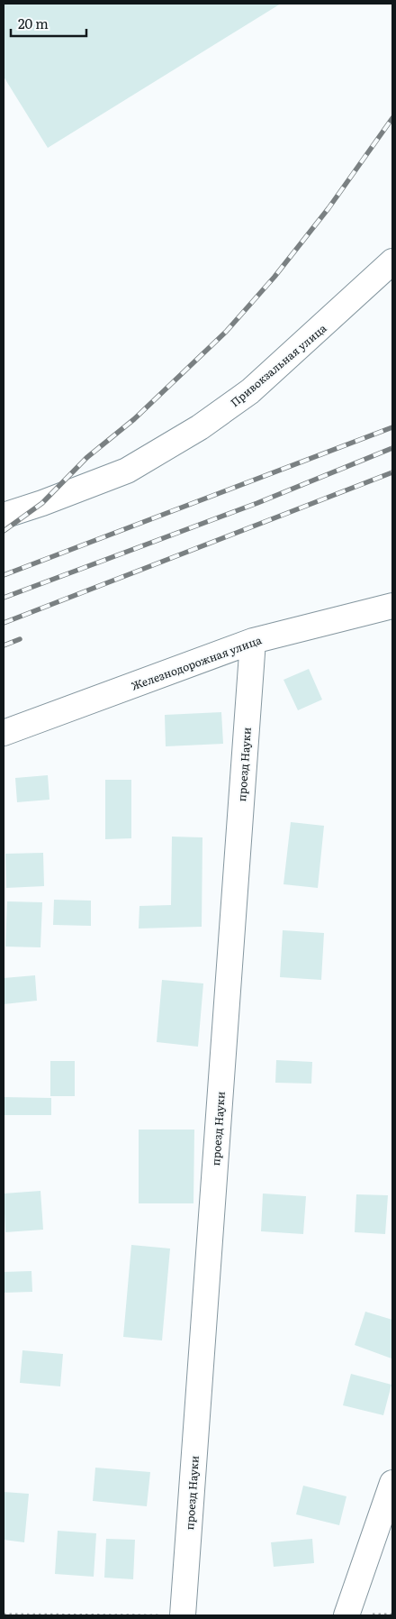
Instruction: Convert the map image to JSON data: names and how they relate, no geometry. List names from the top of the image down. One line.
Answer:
{"streets":{"street":["Привокзальная улица","Железнодорожная улица","проезд Науки"]},"crossings":[["Железнодорожная улица","проезд Науки"]],"scale_bar":"20 m"}
